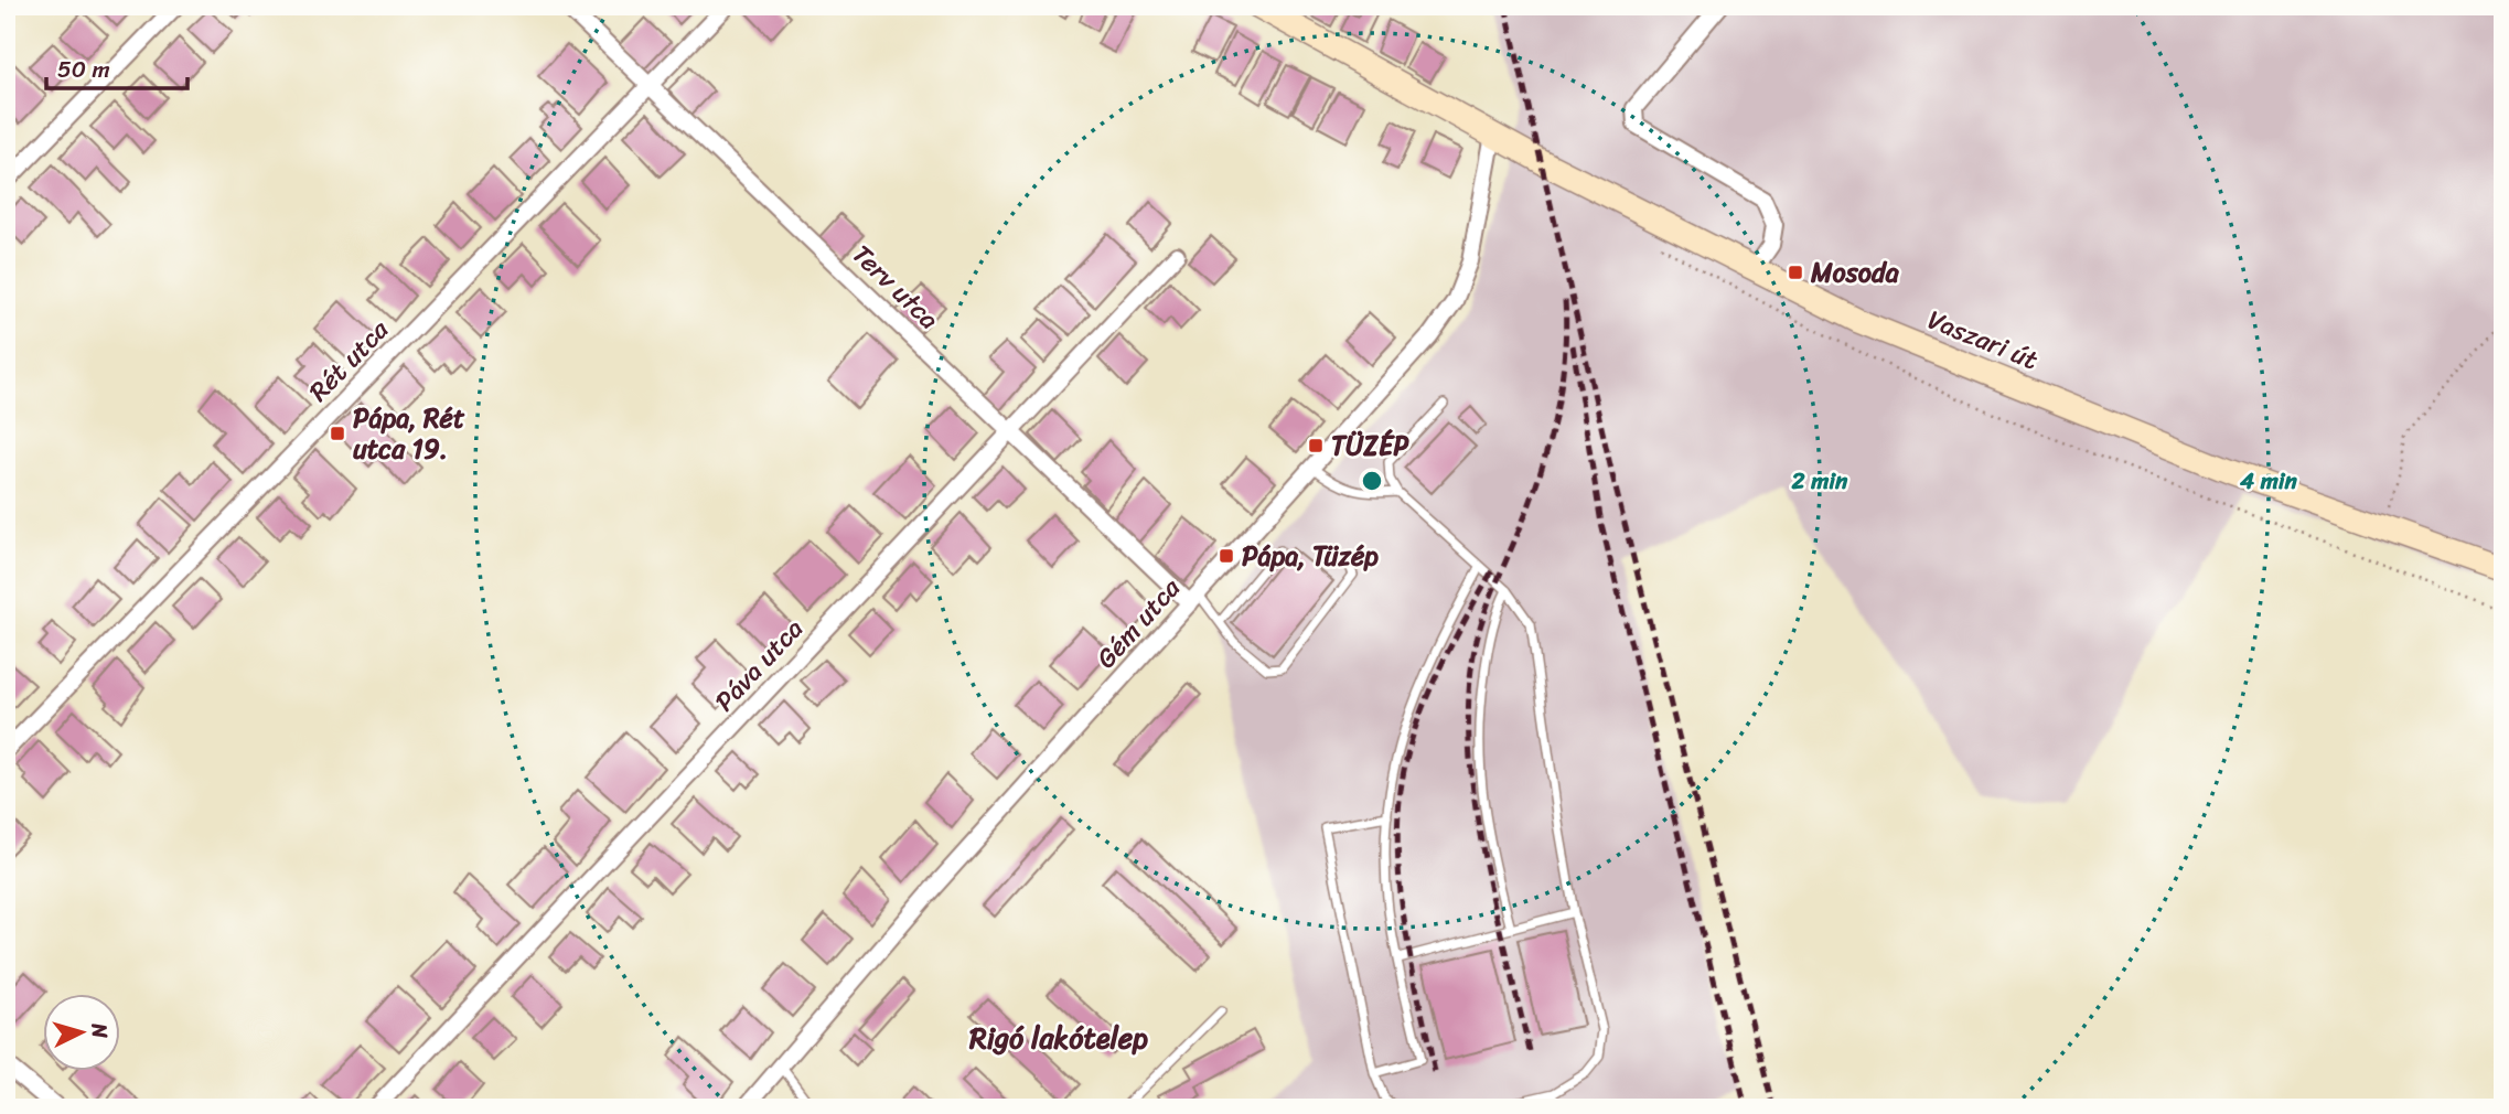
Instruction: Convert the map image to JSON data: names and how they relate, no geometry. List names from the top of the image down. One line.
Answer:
{"streets":{"main road":["Vaszari út"],"street":["Terv utca","Rét utca","Gém utca","Páva utca"]},"crossings":[["Terv utca","Rét utca"],["Terv utca","Gém utca"],["Terv utca","Páva utca"],["Vaszari út","Gém utca"]],"districts":["Rigó lakótelep"],"places":{"transit":["Mosoda","Pápa, Rét utca 19.","TÜZÉP","Pápa, Tüzép"]},"scale_bar":"50 m","north":"right","rings":["2 min","4 min"]}
